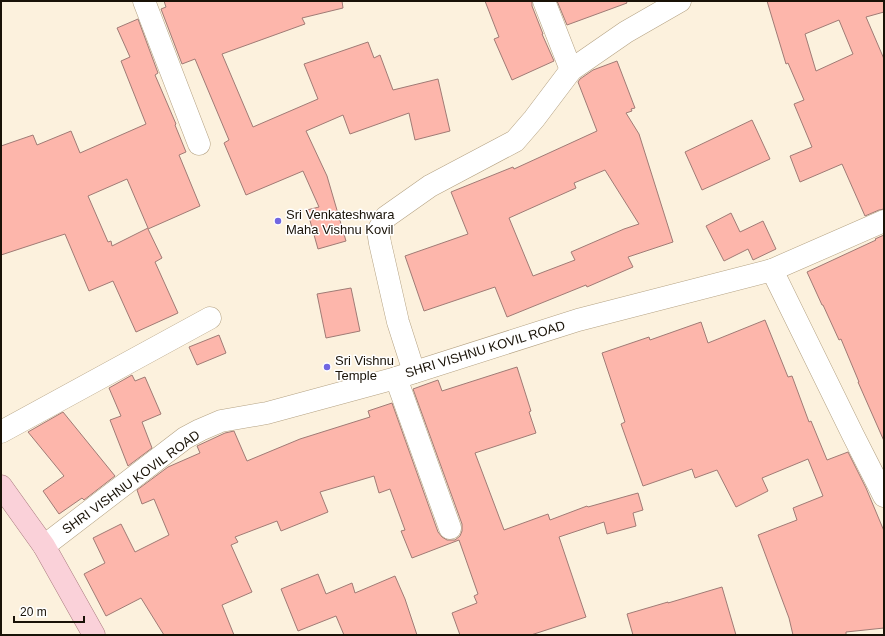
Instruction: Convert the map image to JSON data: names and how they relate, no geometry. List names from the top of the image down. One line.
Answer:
{"streets":{"street":["SHRI VISHNU KOVIL ROAD"]},"places":["Sri Venkateshwara Maha Vishnu Kovil","Sri Vishnu Temple"],"scale_bar":"20 m"}
